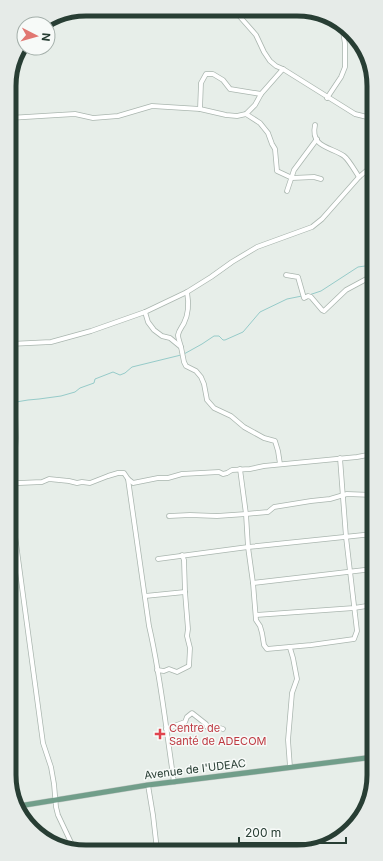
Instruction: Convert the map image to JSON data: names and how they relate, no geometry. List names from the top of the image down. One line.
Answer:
{"streets":{"main road":["Avenue de I'UDEAC"]},"places":{"health":["Centre de Santé de ADECOM"]},"scale_bar":"200 m","north":"right"}
